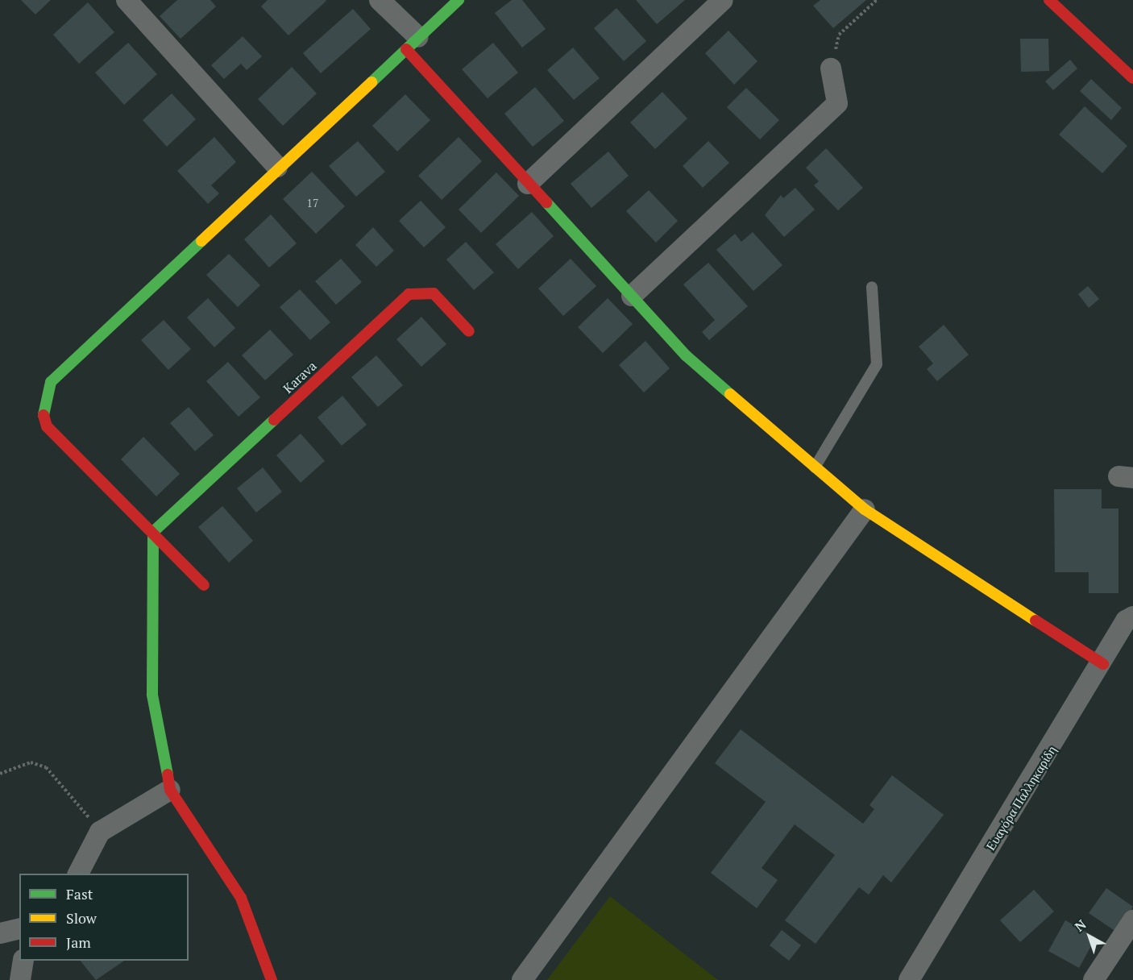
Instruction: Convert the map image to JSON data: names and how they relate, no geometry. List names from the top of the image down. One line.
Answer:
{"streets":{"street":["Karava","Ευαγόρα Παλληκαρίδη"]},"house_numbers":["17"],"legend":["Fast","Slow","Jam"],"north":"top left"}
